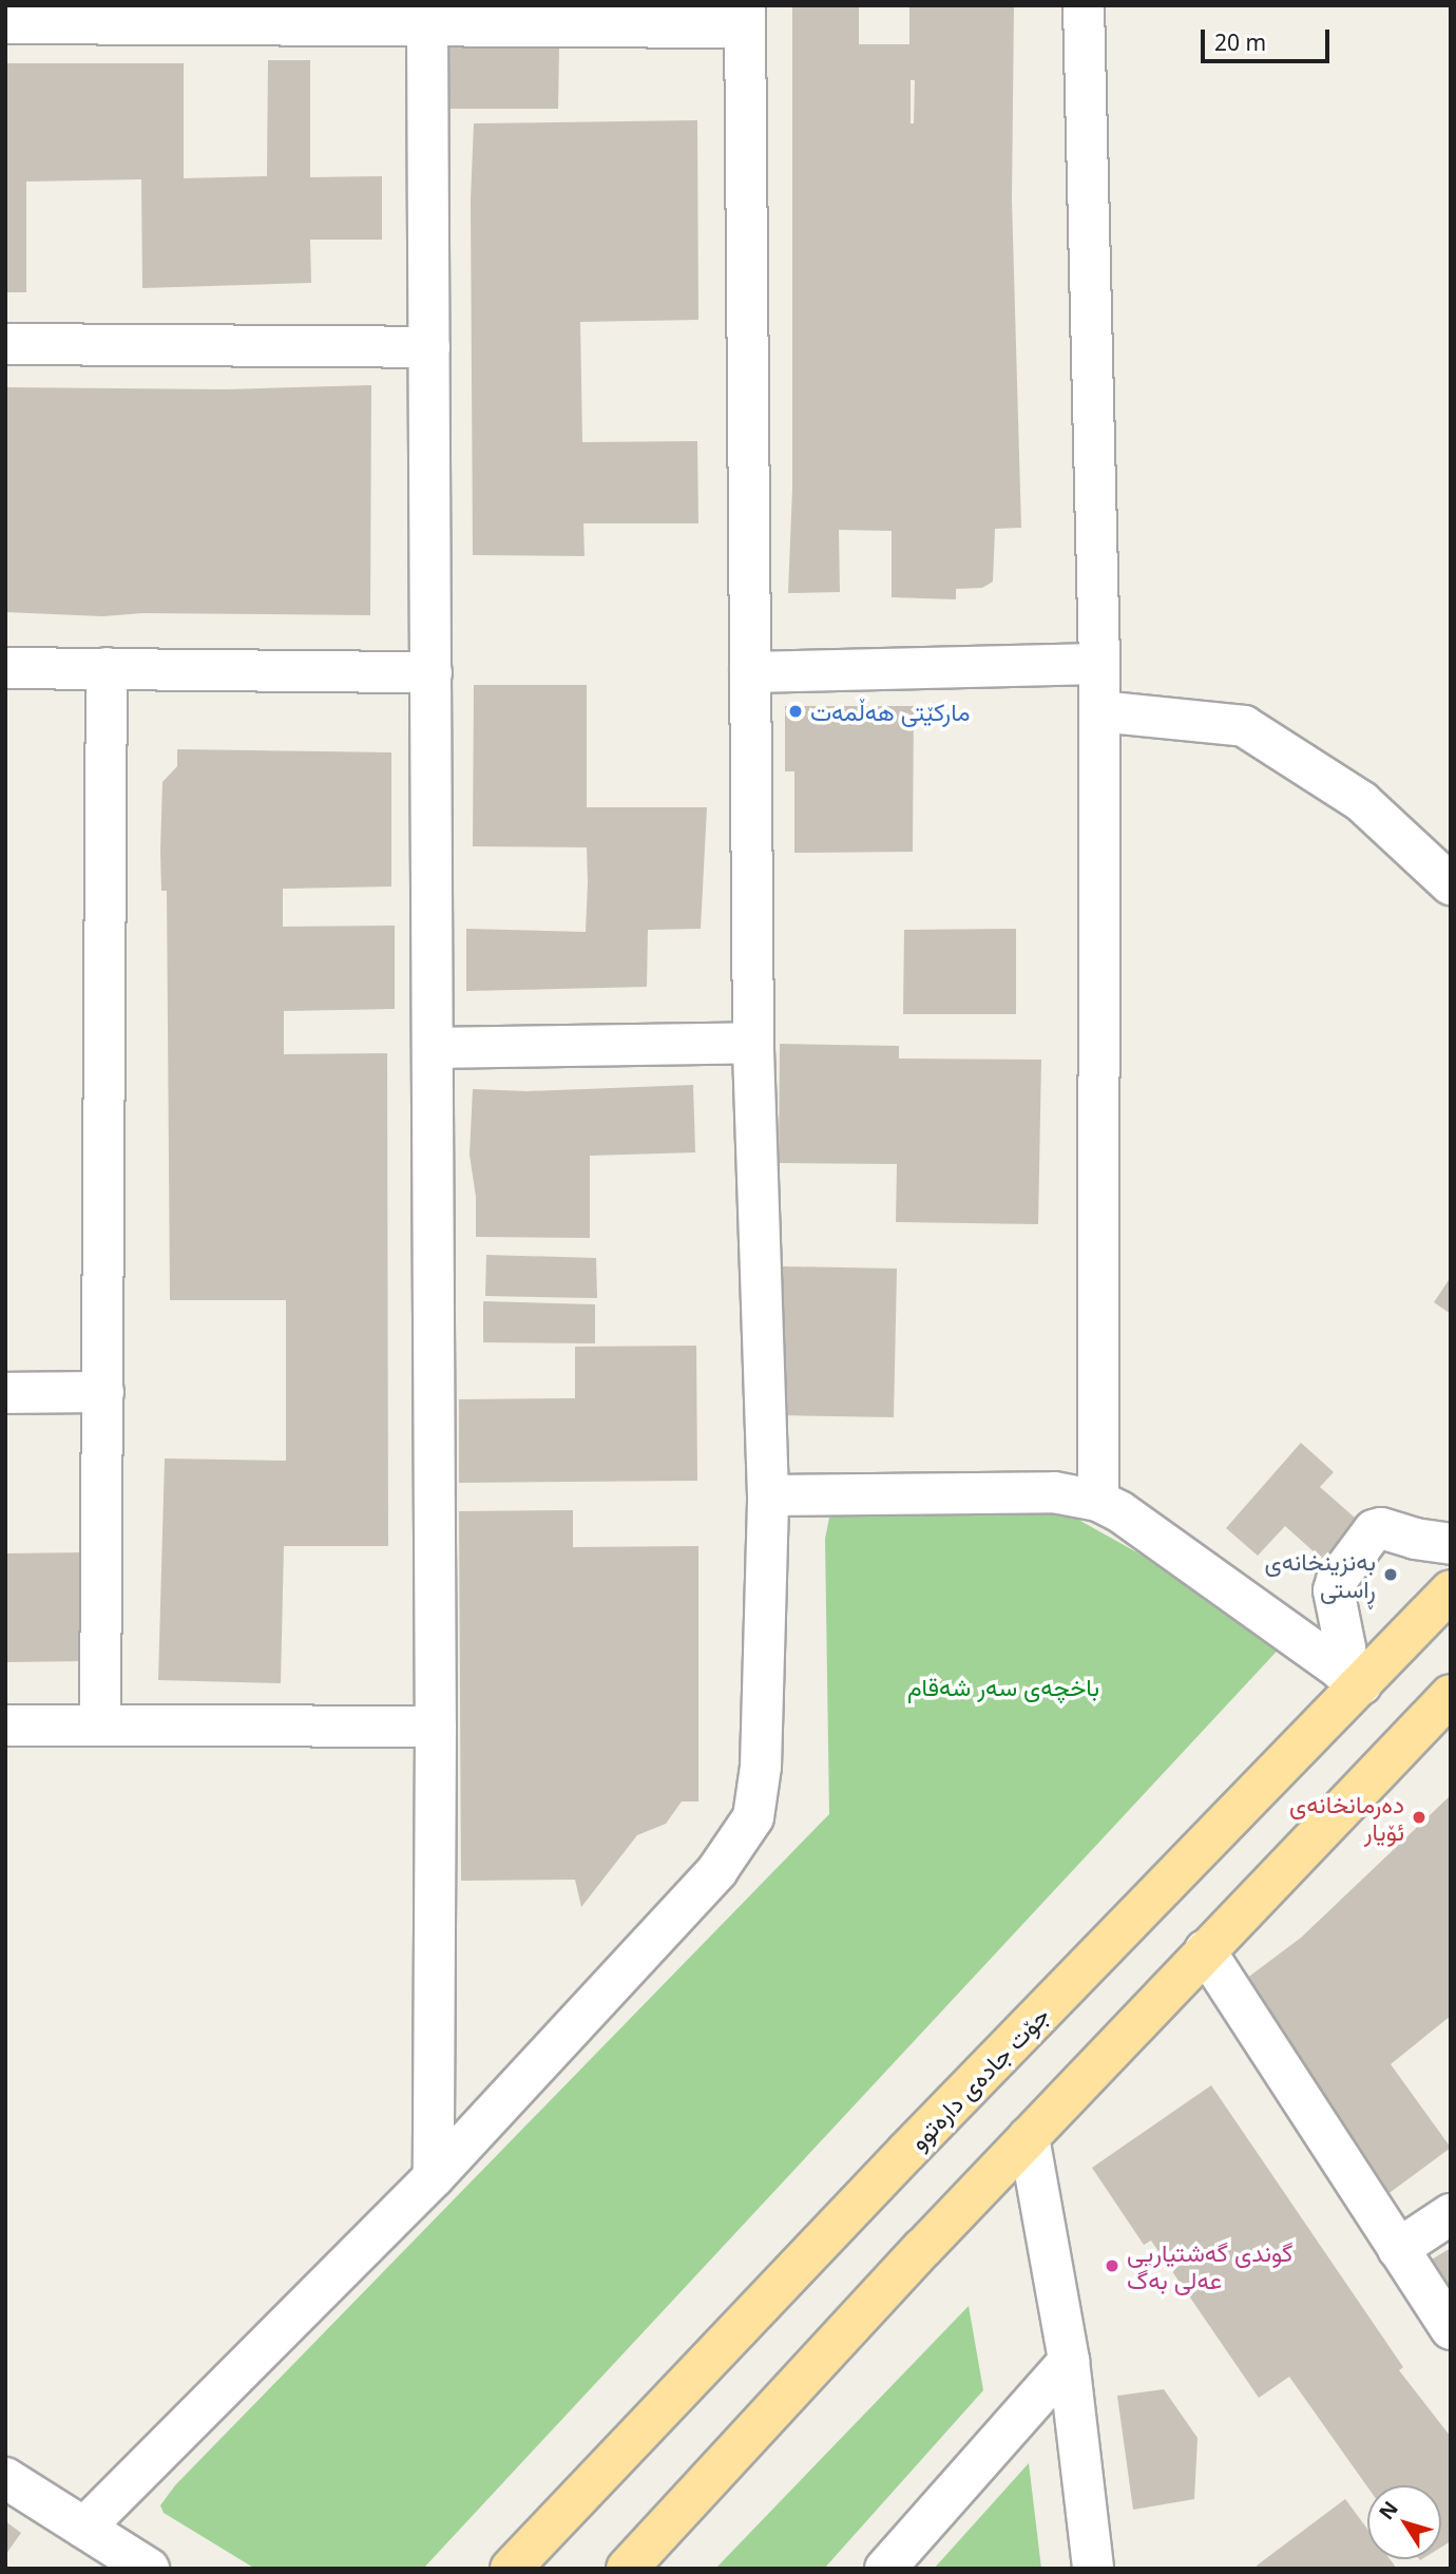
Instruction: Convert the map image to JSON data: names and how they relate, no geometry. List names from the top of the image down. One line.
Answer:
{"streets":{"main road":["جۆت جادەی دارەتوو"]},"parks":["باخچەی سەر شەقام"],"places":["مارکێتی هەڵمەت","بەنزینخانەی ڕاستی","دەرمانخانەی ئۆیار","گوندی گەشتیاریی عەلی بەگ"],"scale_bar":"20 m","north":"top left"}
